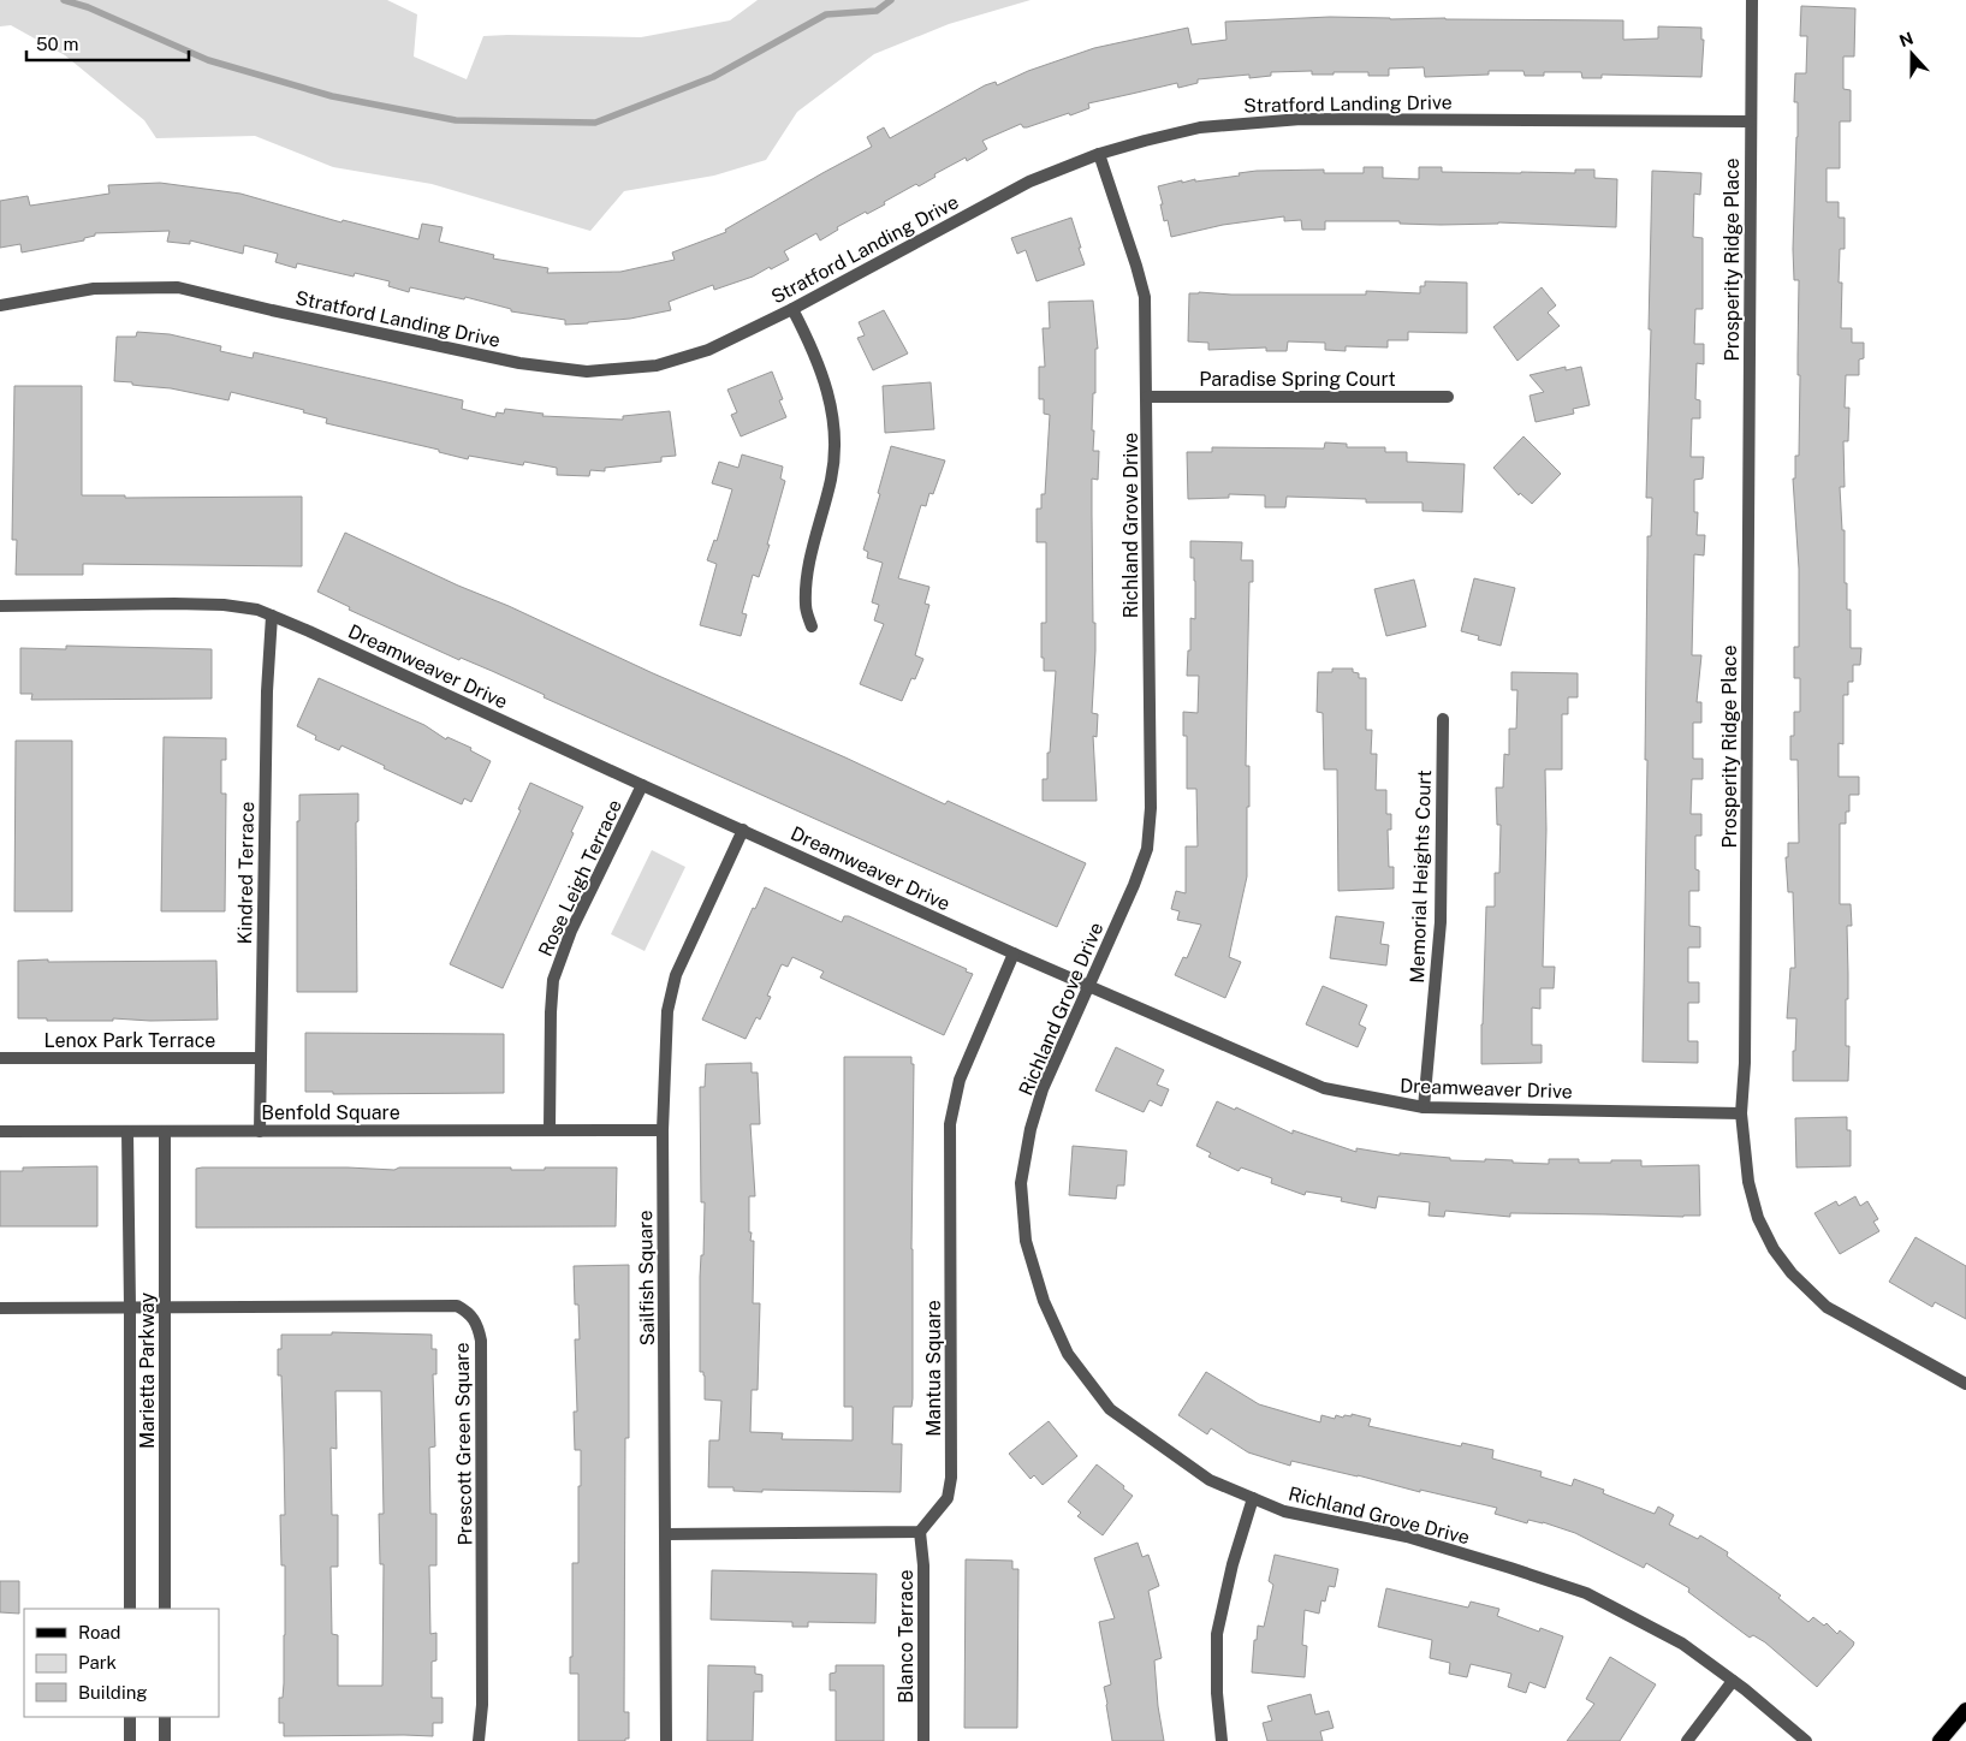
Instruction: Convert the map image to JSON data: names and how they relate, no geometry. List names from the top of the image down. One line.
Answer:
{"streets":{"street":["Stratford Landing Drive","Prosperity Ridge Place","Paradise Spring Court","Richland Grove Drive","Dreamweaver Drive","Kindred Terrace","Memorial Heights Court","Rose Leigh Terrace","Lenox Park Terrace","Benfold Square","Sailfish Square","Mantua Square","Marietta Parkway","Prescott Green Square","Blanco Terrace"]},"crossings":[["Stratford Landing Drive","Prosperity Ridge Place"],["Stratford Landing Drive","Richland Grove Drive"],["Prosperity Ridge Place","Dreamweaver Drive"],["Paradise Spring Court","Richland Grove Drive"],["Richland Grove Drive","Dreamweaver Drive"],["Dreamweaver Drive","Kindred Terrace"],["Dreamweaver Drive","Memorial Heights Court"],["Dreamweaver Drive","Rose Leigh Terrace"],["Dreamweaver Drive","Sailfish Square"],["Dreamweaver Drive","Mantua Square"],["Kindred Terrace","Lenox Park Terrace"],["Kindred Terrace","Benfold Square"],["Rose Leigh Terrace","Benfold Square"],["Benfold Square","Sailfish Square"],["Benfold Square","Marietta Parkway"],["Mantua Square","Blanco Terrace"],["Marietta Parkway","Prescott Green Square"]],"legend":["Road","Park","Building"],"scale_bar":"50 m","north":"top"}
